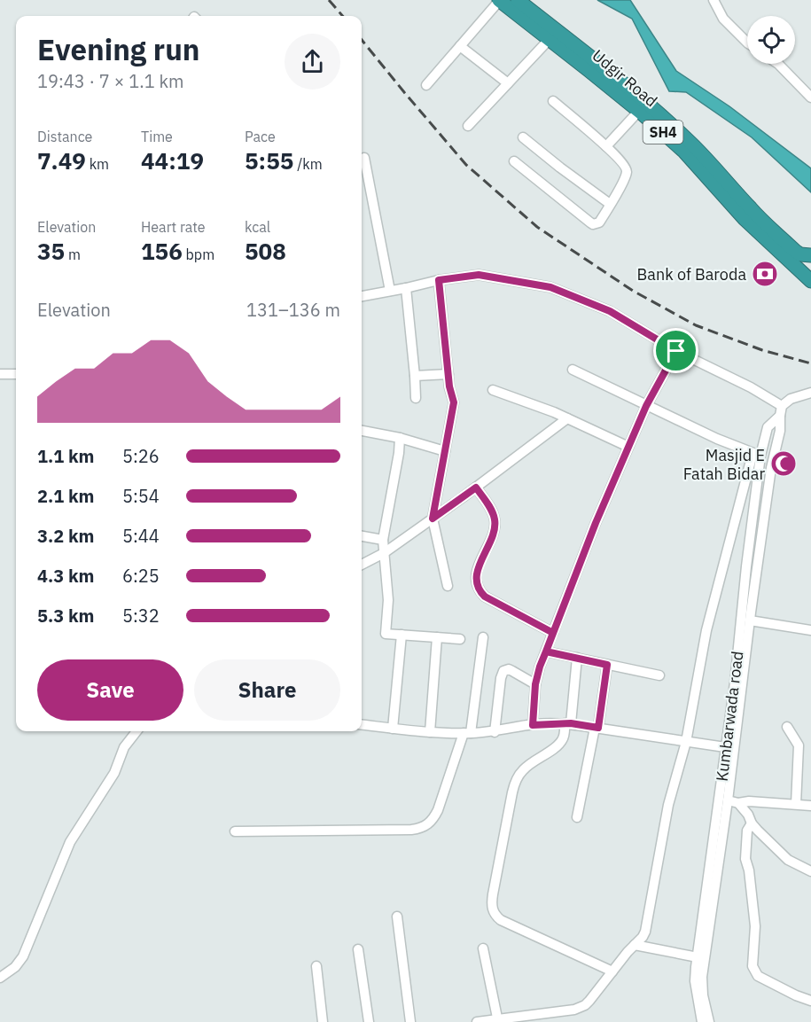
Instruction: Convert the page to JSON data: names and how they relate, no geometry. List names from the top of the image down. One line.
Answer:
{"streets":{"highway":["Udgir Road","SH4"],"street":["Kumbarwada road"]},"places":{"bank":["Bank of Baroda"],"mosque":["Masjid E Fatah Bidar"]},"page":{"heading":["Evening run","19:43 · 7 × 1.1 km"],"stats":[["Distance","7.49 km"],["Time","44:19"],["Pace","5:55 /km"],["Elevation","35 m"],["Heart rate","156 bpm"],["kcal","508"]],"chart":["Elevation","131–136 m"],"list":[{"name":"1.1 km","note":"5:26"},{"name":"2.1 km","note":"5:54"},{"name":"3.2 km","note":"5:44"},{"name":"4.3 km","note":"6:25"},{"name":"5.3 km","note":"5:32"}],"buttons":["Save","Share"]}}
